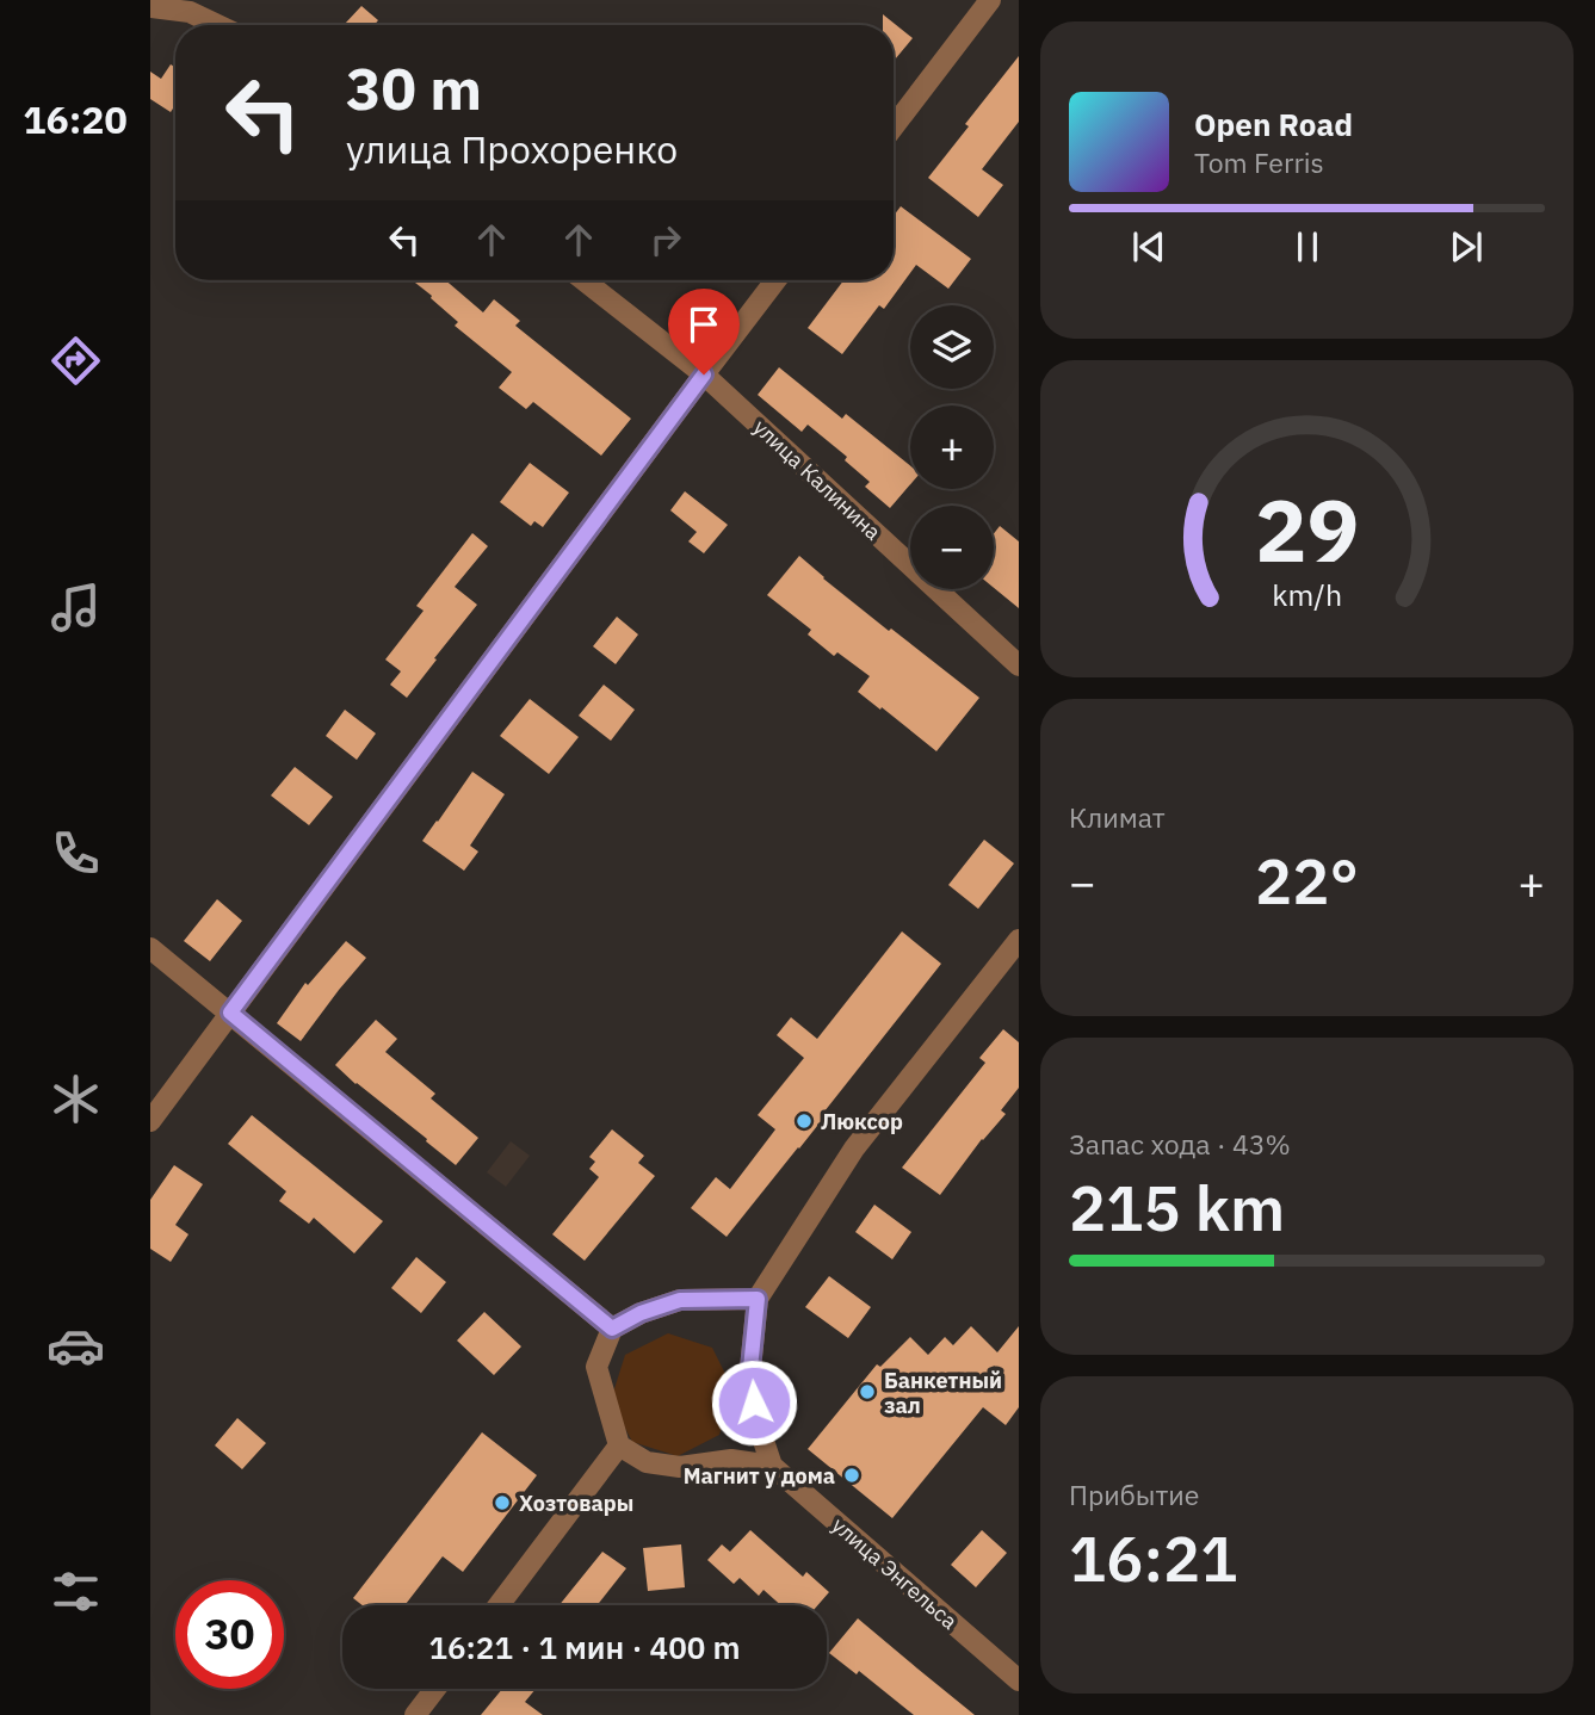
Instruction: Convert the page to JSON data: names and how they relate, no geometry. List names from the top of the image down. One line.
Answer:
{"streets":{"street":["улица Калинина","улица Энгельса"]},"places":["Люксор","Банкетный зал","Магнит у дома","Хозтовары"],"page":{"tabs":"16:20","turn":["30 m","улица Прохоренко"],"song":["Open Road","Tom Ferris"],"map_buttons":["+","−"],"tile":["Климат",["Запас хода · 43%","215 km"],["Прибытие","16:21"]],"heat":["−","22°","+"],"limit":"30","trip":"16:21 · 1 мин · 400 m","gauge":["29","km/h"]}}
